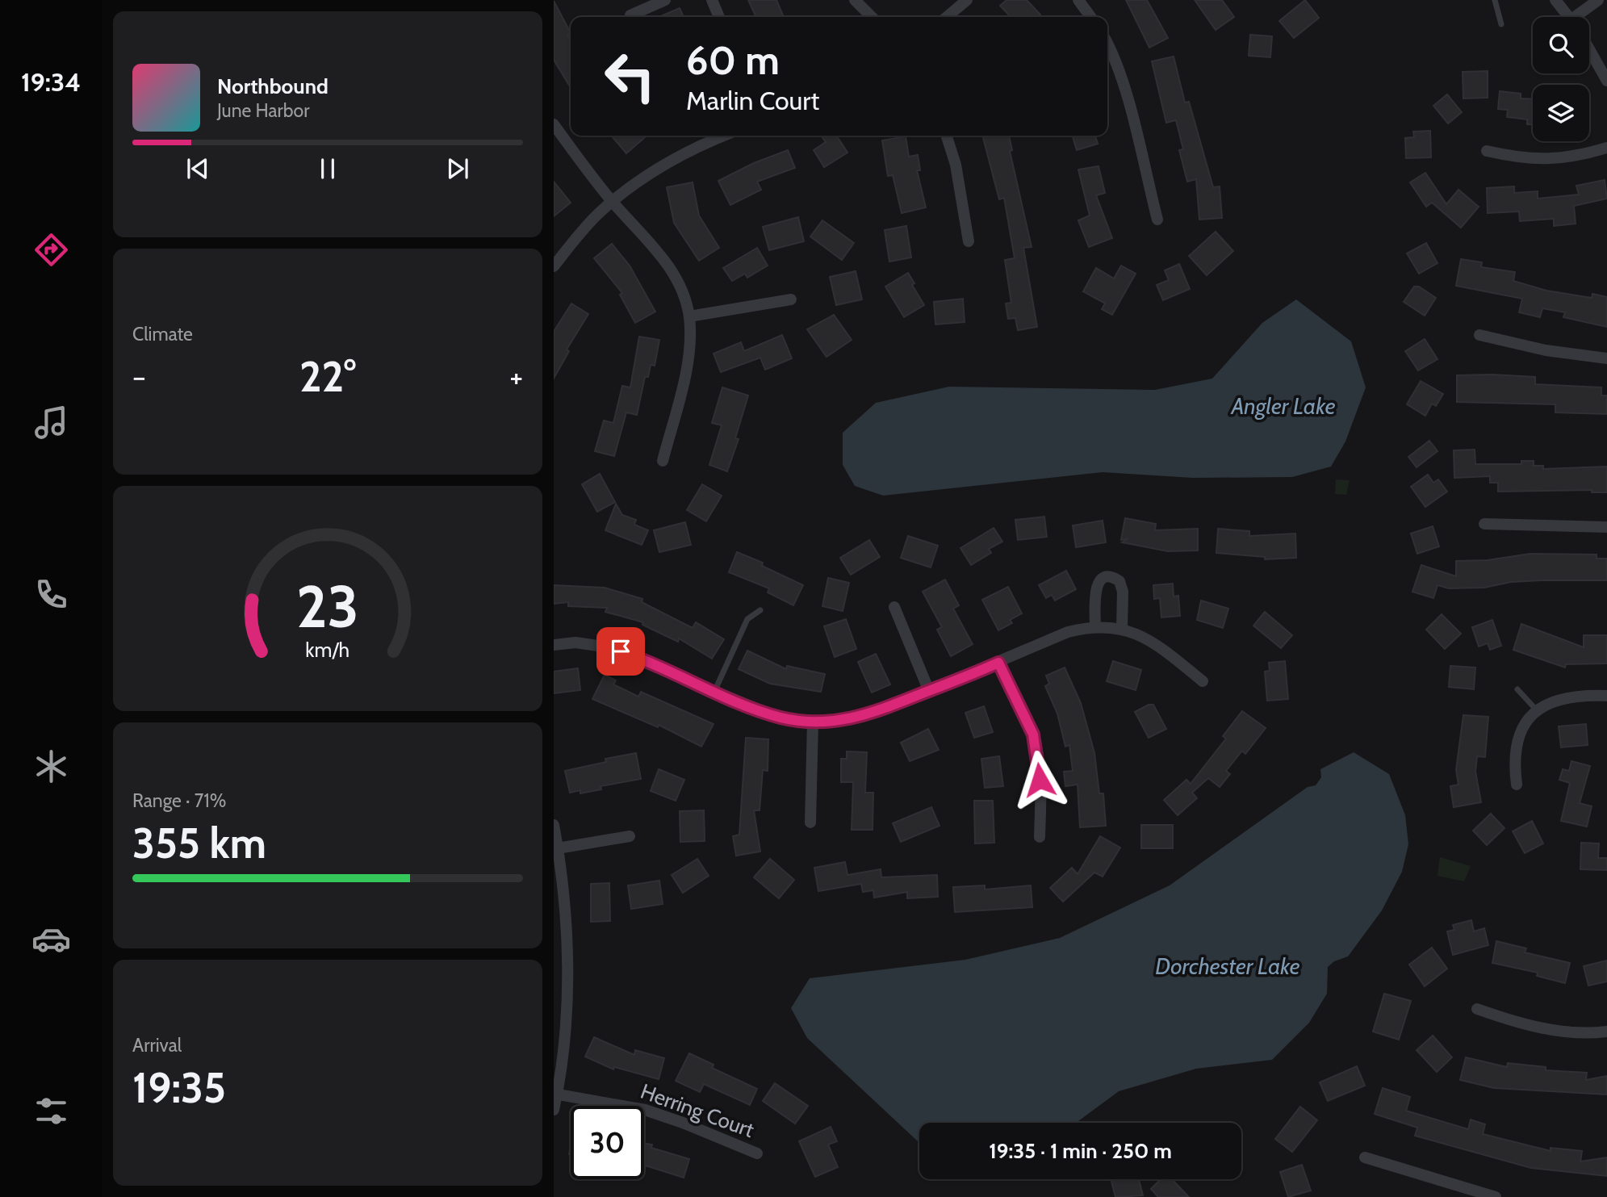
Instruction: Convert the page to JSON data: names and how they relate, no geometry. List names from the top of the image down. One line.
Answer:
{"streets":{"street":["Herring Court"]},"water":["Angler Lake","Dorchester Lake"],"page":{"tabs":"19:34","turn":["60 m","Marlin Court"],"song":["Northbound","June Harbor"],"tile":["Climate",["Range · 71%","355 km"],["Arrival","19:35"]],"heat":["−","22°","+"],"limit":"30","trip":"19:35 · 1 min · 250 m","gauge":["23","km/h"]}}
